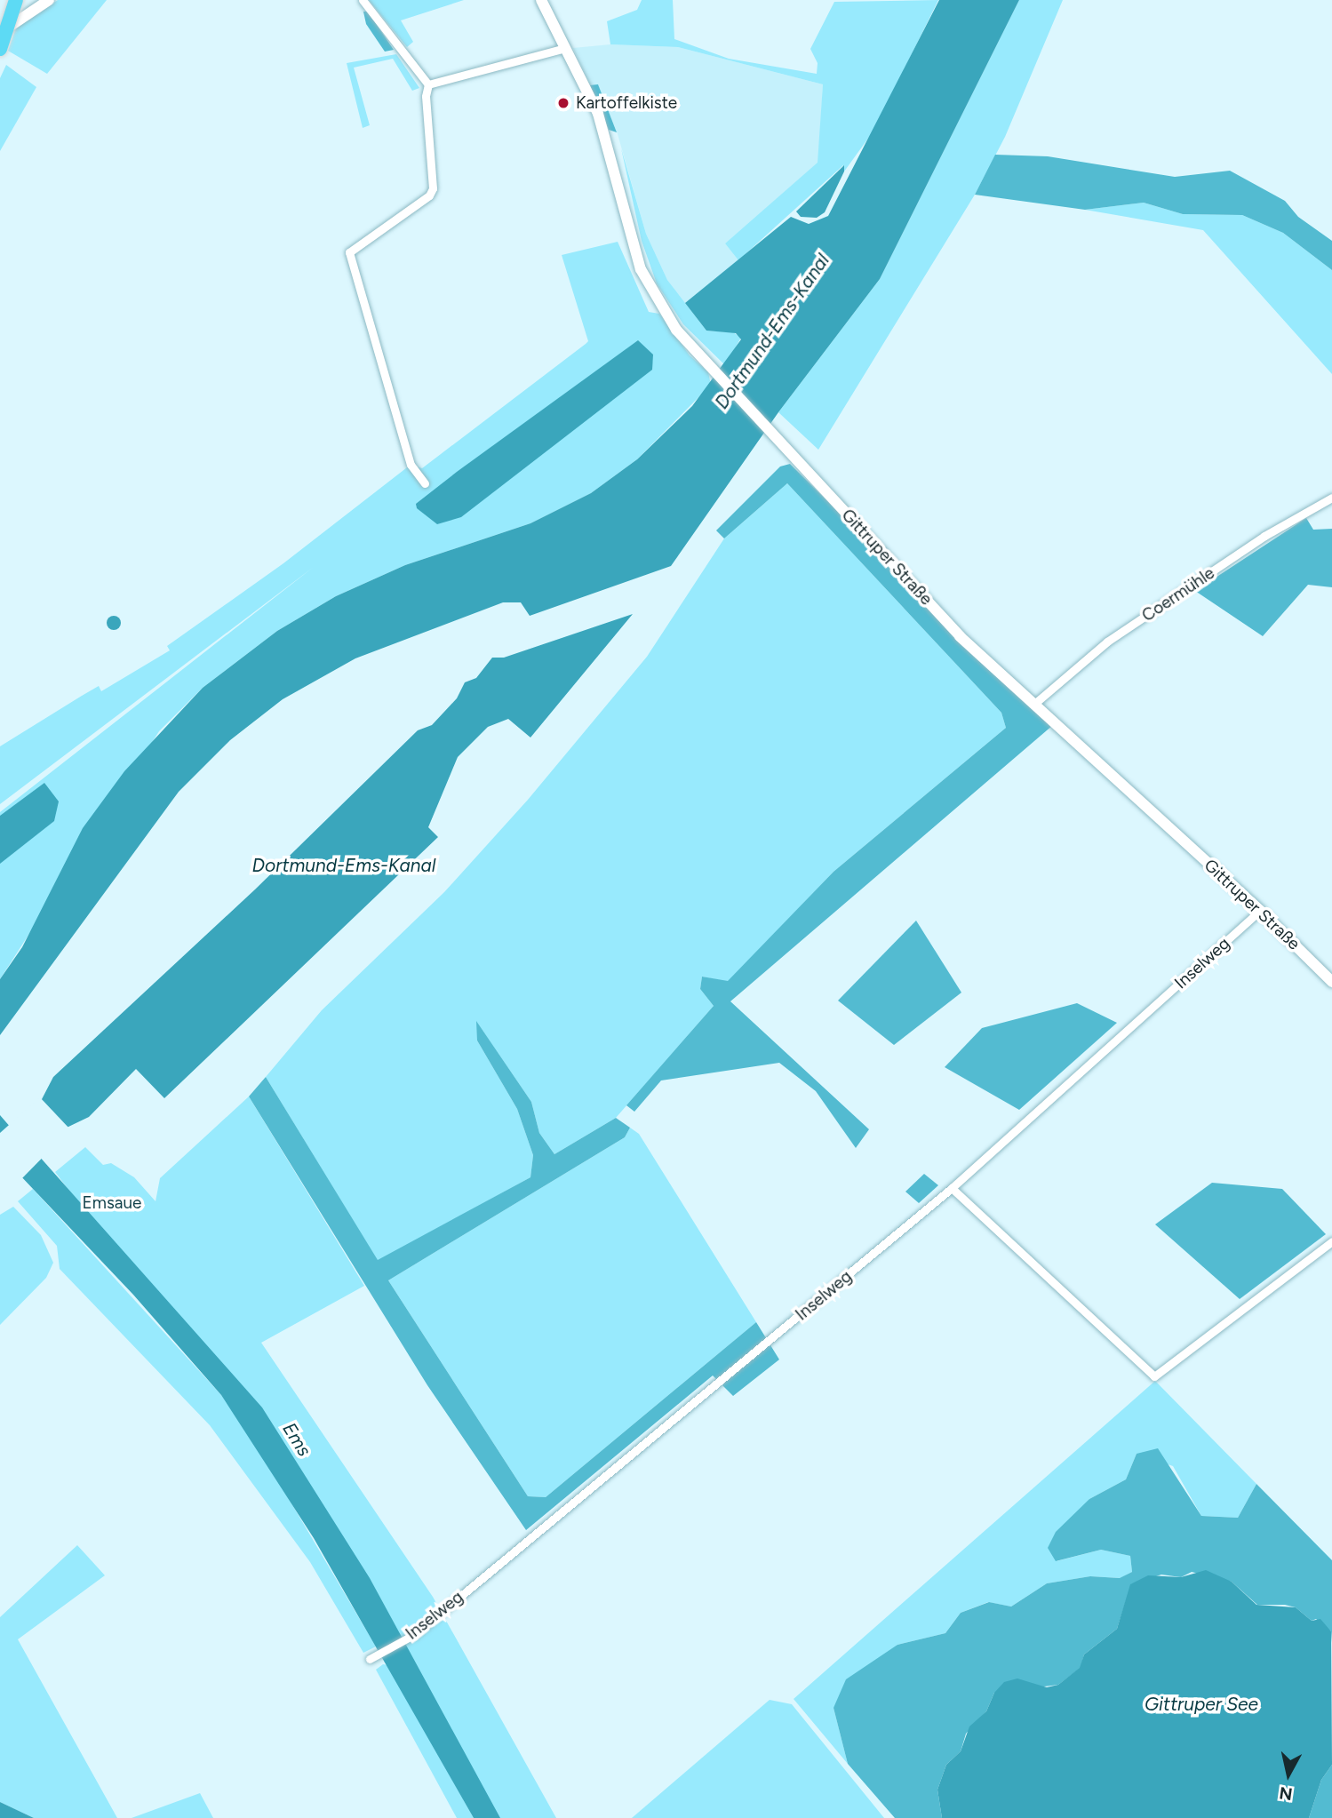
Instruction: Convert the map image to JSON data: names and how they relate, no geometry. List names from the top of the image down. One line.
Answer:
{"streets":{"street":["Gittruper Straße","Coermühle","Inselweg"]},"crossings":[["Gittruper Straße","Coermühle"],["Gittruper Straße","Inselweg"]],"water":["Dortmund-Ems-Kanal","Ems","Gittruper See"],"parks":["Emsaue"],"places":["Kartoffelkiste"],"north":"bottom"}
